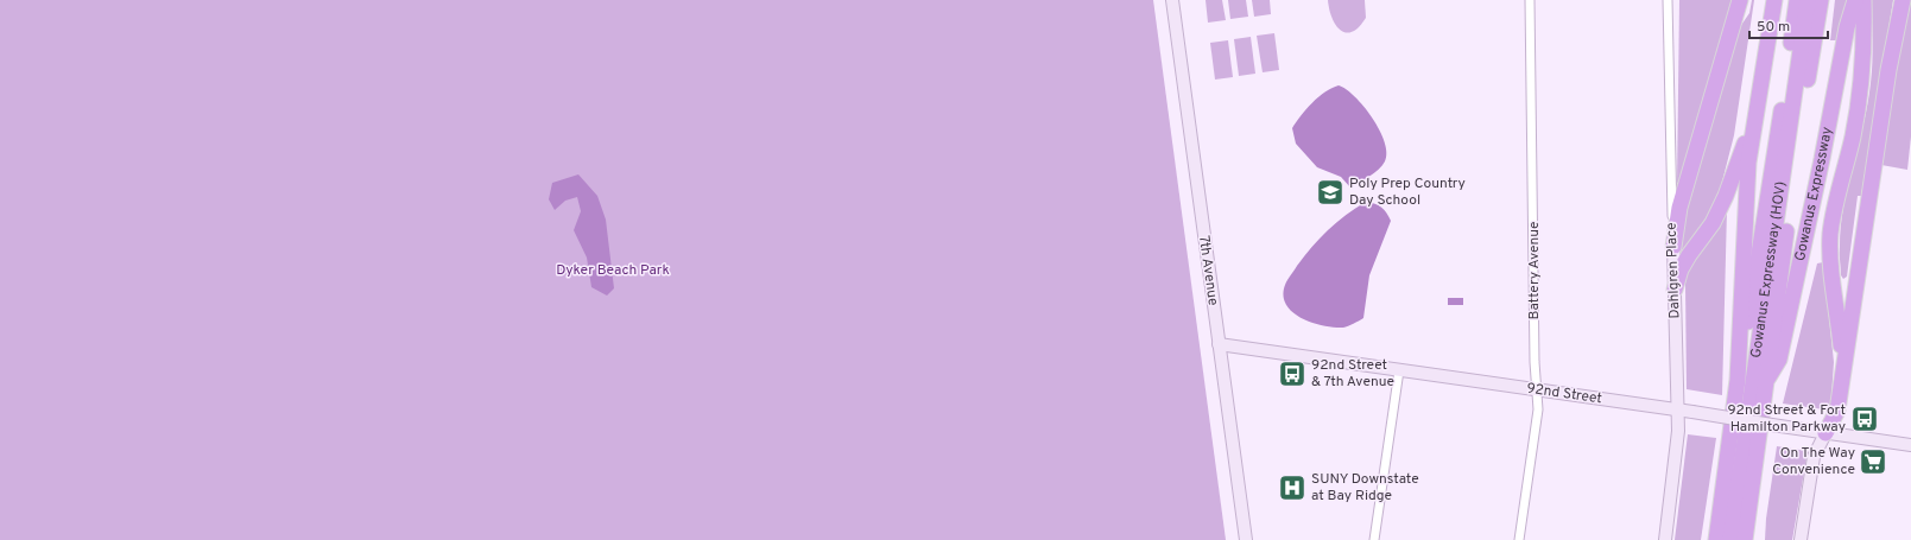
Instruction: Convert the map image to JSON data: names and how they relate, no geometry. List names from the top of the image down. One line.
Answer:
{"streets":{"highway":["Gowanus Expressway","Gowanus Expressway (HOV)"],"main road":["7th Avenue","Dahlgren Place","92nd Street"],"street":["Battery Avenue"]},"crossings":[["7th Avenue","92nd Street"],["Battery Avenue","92nd Street"],["Dahlgren Place","92nd Street"]],"parks":["Dyker Beach Park"],"places":{"school or university":["Poly Prep Country Day School"],"bus stop":["92nd Street & 7th Avenue","92nd Street & Fort Hamilton Parkway"],"supermarket":["On The Way Convenience"],"hospital":["SUNY Downstate at Bay Ridge"]},"scale_bar":"50 m"}
